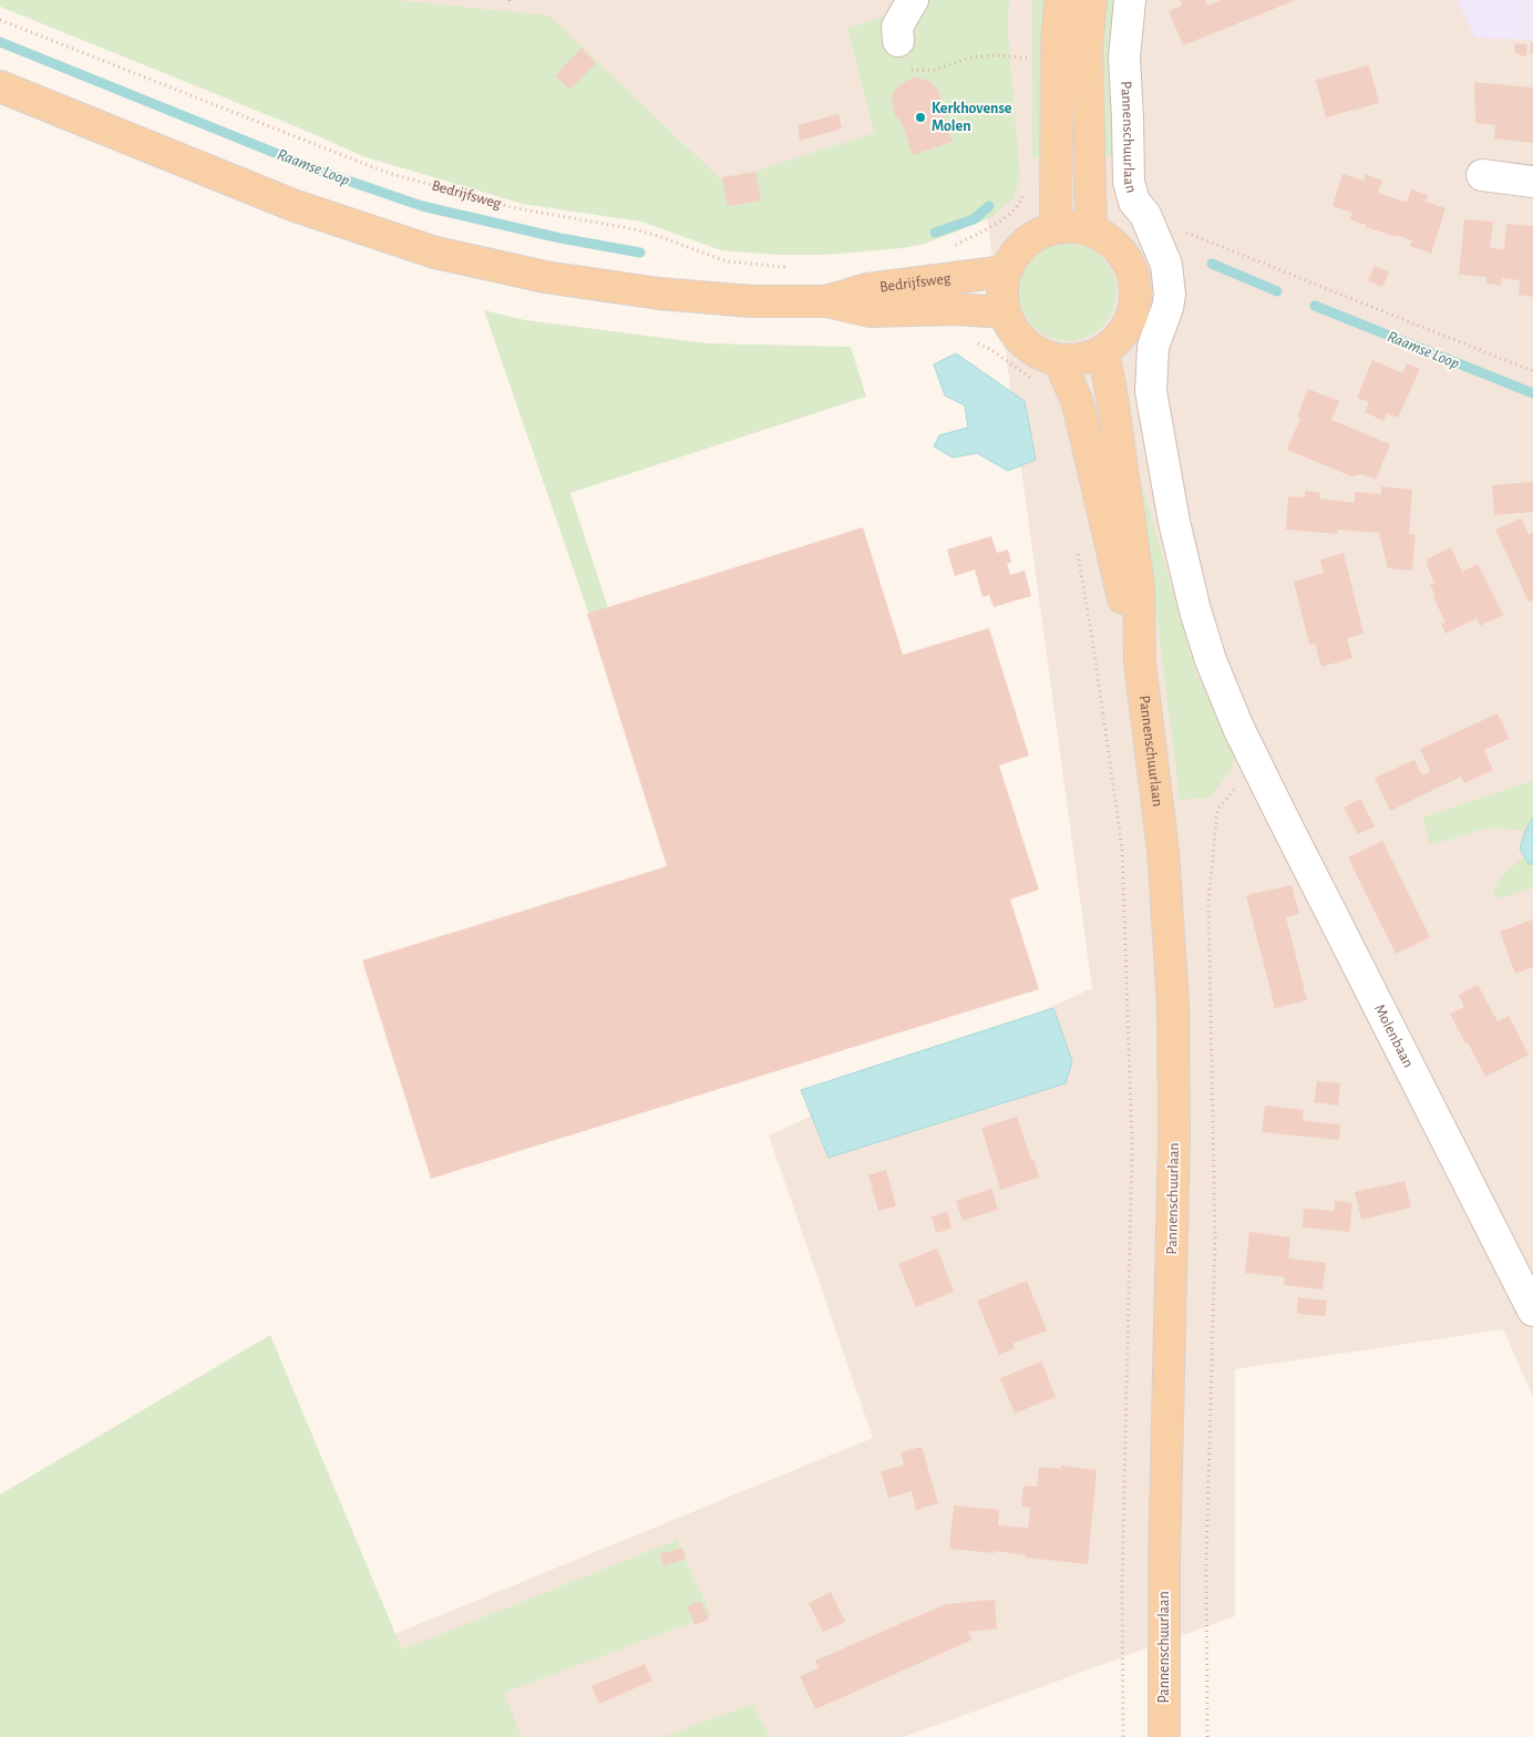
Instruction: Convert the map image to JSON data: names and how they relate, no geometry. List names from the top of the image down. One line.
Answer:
{"streets":{"main road":["Pannenschuurlaan","Bedrijfsweg"],"street":["Molenbaan"]},"crossings":[["Pannenschuurlaan","Bedrijfsweg"],["Pannenschuurlaan","Molenbaan"]],"water":["Raamse Loop"],"places":["Kerkhovense Molen"]}
